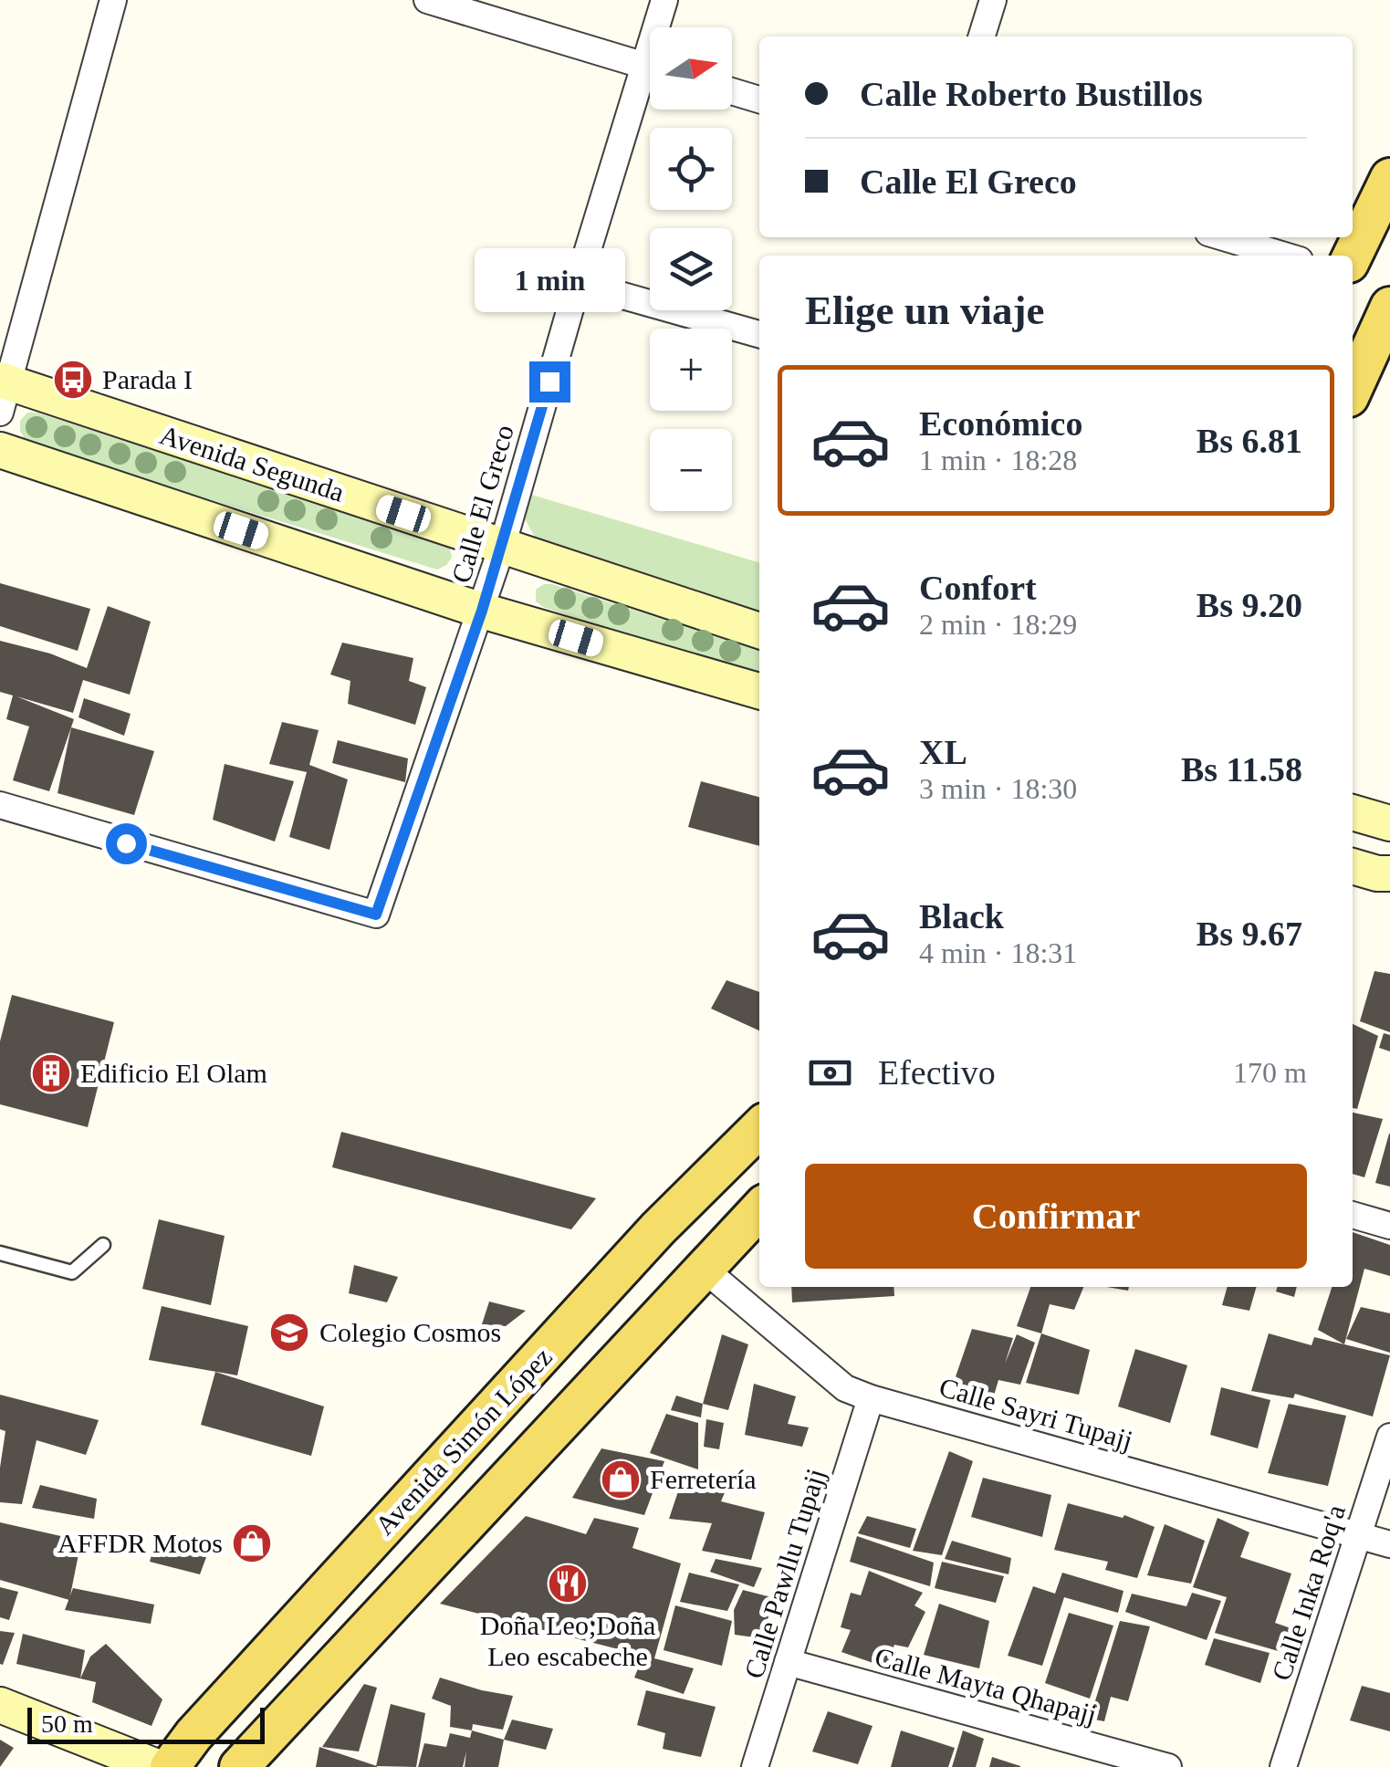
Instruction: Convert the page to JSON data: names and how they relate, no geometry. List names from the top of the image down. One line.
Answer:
{"streets":{"main road":["Avenida Segunda","Avenida Simón López"],"street":["Calle El Greco","Calle Sayri Tupajj","Calle Pawllu Tupajj","Calle Inka Roq'a","Calle Mayta Qhapajj"]},"crossings":[["Avenida Segunda","Calle El Greco"],["Calle Sayri Tupajj","Calle Pawllu Tupajj"],["Calle Sayri Tupajj","Calle Inka Roq'a"],["Calle Pawllu Tupajj","Calle Mayta Qhapajj"]],"places":{"bus stop":["Parada I"],"building":["Edificio El Olam"],"school or university":["Colegio Cosmos"],"shop":["Ferretería","AFFDR Motos"],"restaurant":["Doña Leo;Doña Leo escabeche"]},"scale_bar":"50 m","north":"right","page":{"map_buttons":["+","−"],"banner":["Calle Roberto Bustillos","Calle El Greco"],"bubble":"1 min","heading":"Elige un viaje","list":[{"name":"Económico","note":"1 min · 18:28","value":"Bs 6.81"},{"name":"Confort","note":"2 min · 18:29","value":"Bs 9.20"},{"name":"XL","note":"3 min · 18:30","value":"Bs 11.58"},{"name":"Black","note":"4 min · 18:31","value":"Bs 9.67"}],"pay":["Efectivo","170 m"],"buttons":"Confirmar","scale":"50 m"}}
